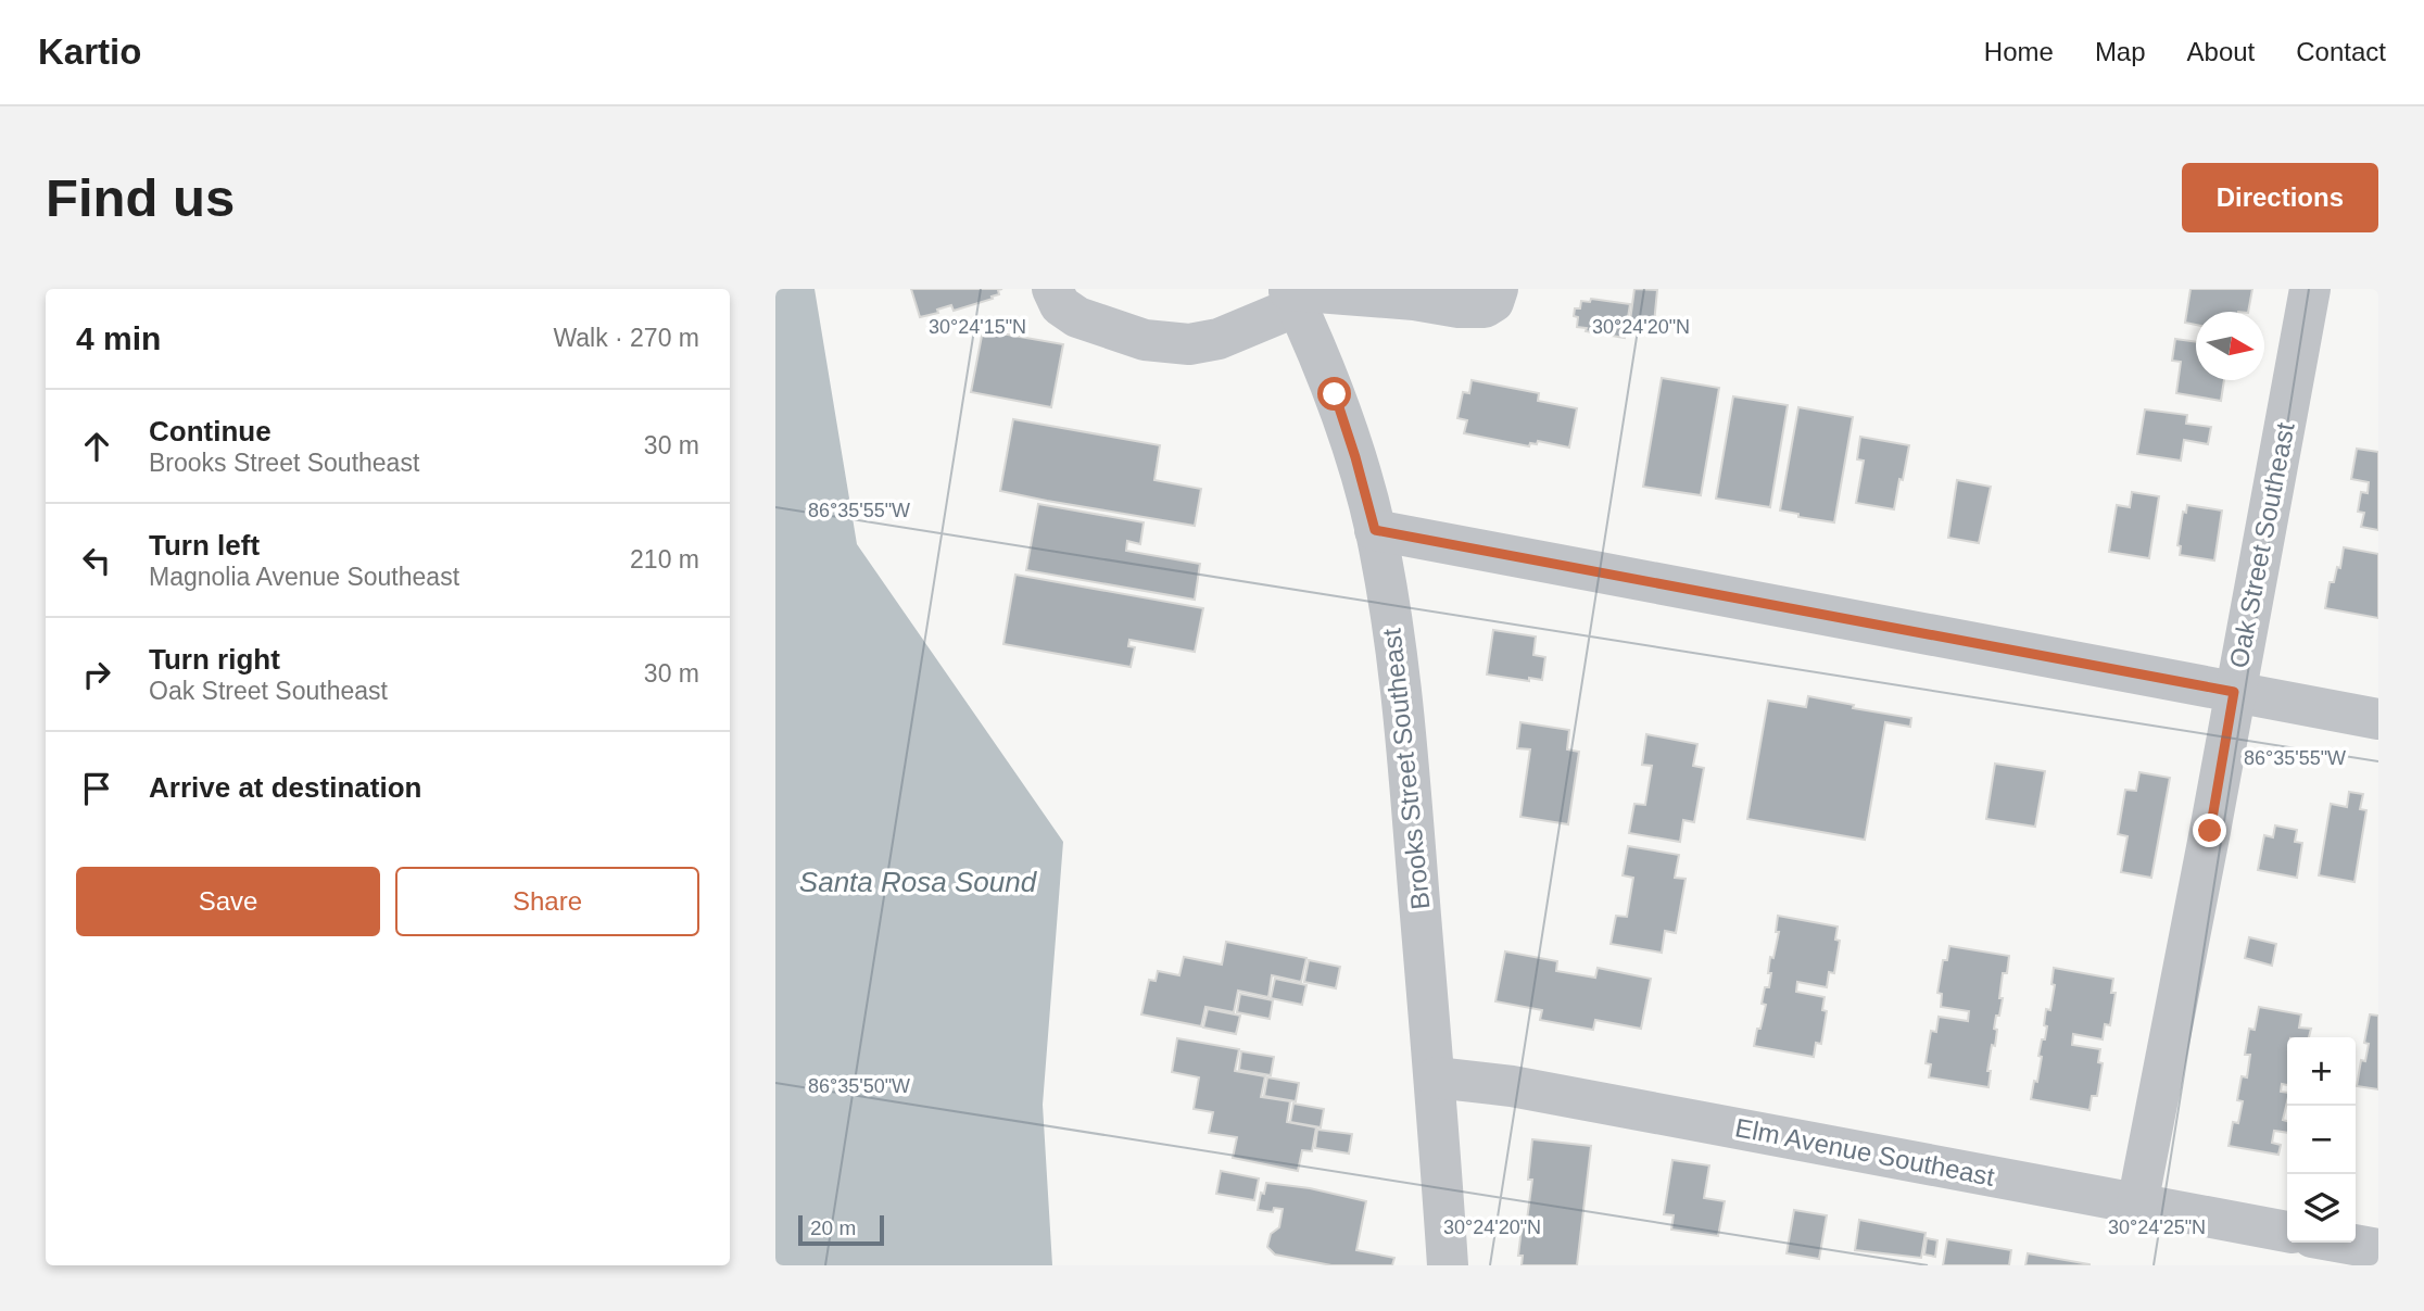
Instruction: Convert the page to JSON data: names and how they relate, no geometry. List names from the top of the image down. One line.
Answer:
{"streets":{"street":["Oak Street Southeast","Brooks Street Southeast","Elm Avenue Southeast"]},"crossings":[["Oak Street Southeast","Elm Avenue Southeast"],["Brooks Street Southeast","Elm Avenue Southeast"]],"water":["Santa Rosa Sound"],"scale_bar":"20 m","north":"right","page":{"header":"Kartio","nav":["Home","Map","About","Contact"],"buttons":["Directions",["Save","Share"]],"title":"Find us","heading":["4 min","Walk · 270 m"],"list":[["Continue","Brooks Street Southeast","30 m"],["Turn left","Magnolia Avenue Southeast","210 m"],["Turn right","Oak Street Southeast","30 m"],"Arrive at destination"],"map_buttons":["+","−"],"scale":"20 m"},"coordinates":["30°24'15\"N","30°24'20\"N","86°35'55\"W","86°35'50\"W","30°24'25\"N"]}
